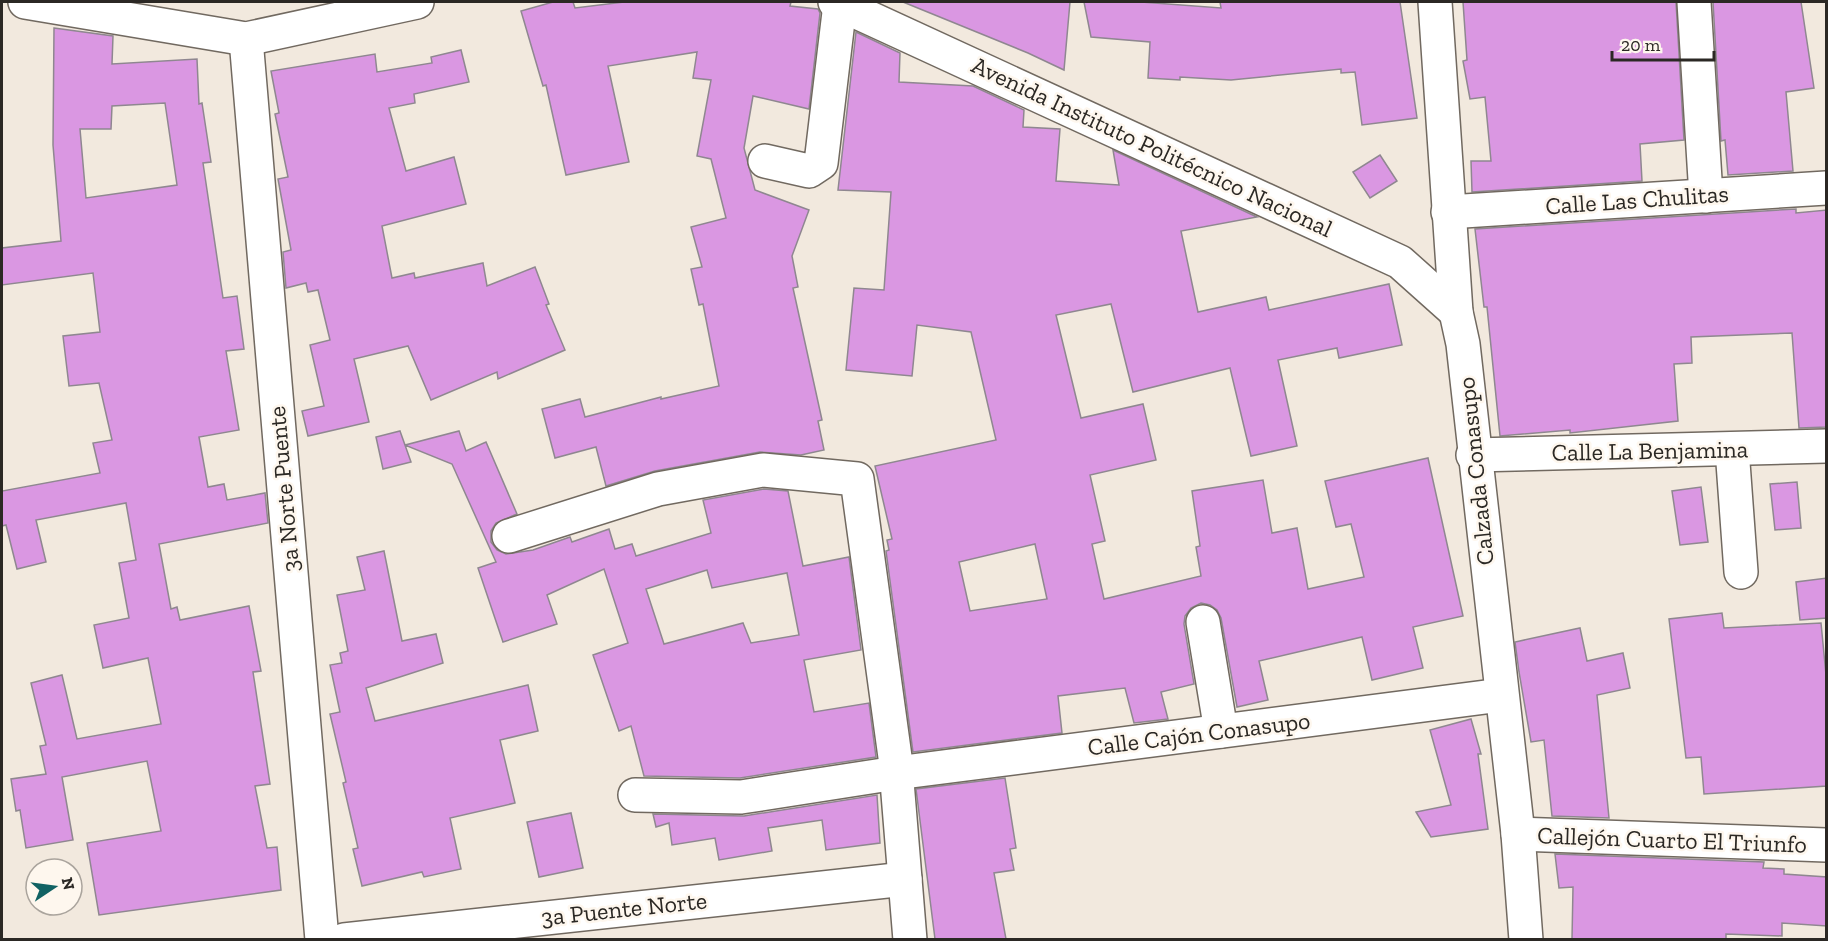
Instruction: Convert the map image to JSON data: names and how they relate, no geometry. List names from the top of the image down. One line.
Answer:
{"streets":{"street":["Avenida Instituto Politécnico Nacional","Calle Las Chulitas","Calle La Benjamina","Calzada Conasupo","3a Norte Puente","Calle Cajón Conasupo","Callejón Cuarto El Triunfo","3a Puente Norte"]},"crossings":[["Avenida Instituto Politécnico Nacional","Calzada Conasupo"],["Calle Las Chulitas","Calzada Conasupo"],["Calle La Benjamina","Calzada Conasupo"],["Calzada Conasupo","Calle Cajón Conasupo"],["Calzada Conasupo","Callejón Cuarto El Triunfo"]],"scale_bar":"20 m","north":"right"}
